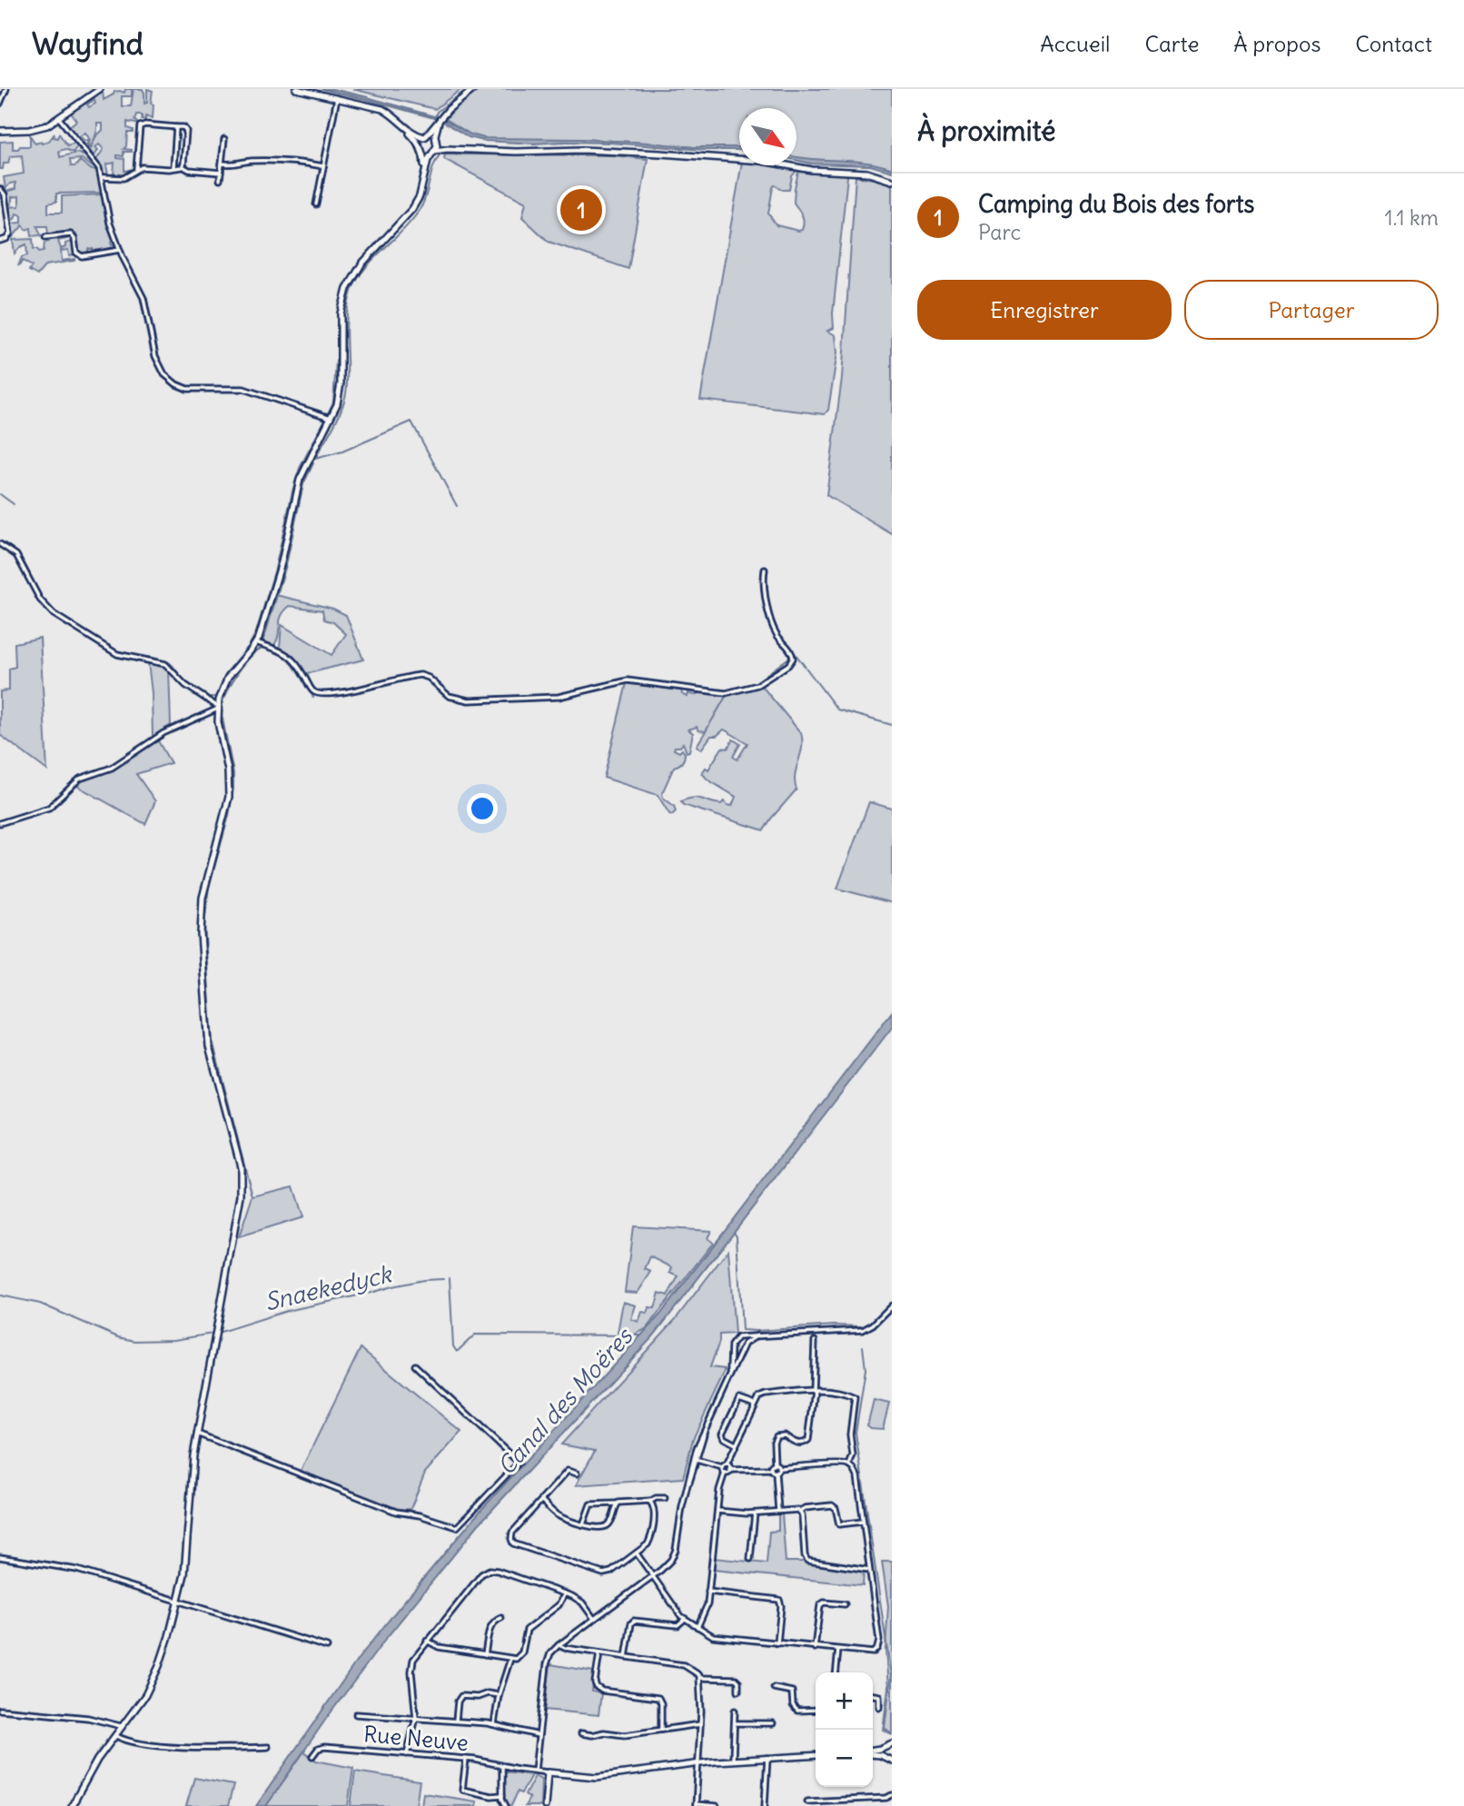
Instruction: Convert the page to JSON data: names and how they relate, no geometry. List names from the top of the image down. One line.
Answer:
{"streets":{"street":["Rue Neuve"]},"water":["Snaekedyck","Canal des Moëres"],"north":"bottom right","page":{"header":"Wayfind","nav":["Accueil","Carte","À propos","Contact"],"heading":"À proximité","list":[{"mark":"1","name":"Camping du Bois des forts","note":"Parc","value":"1.1 km"}],"pins":"1","buttons":["Enregistrer","Partager"],"map_buttons":["+","−"]}}
